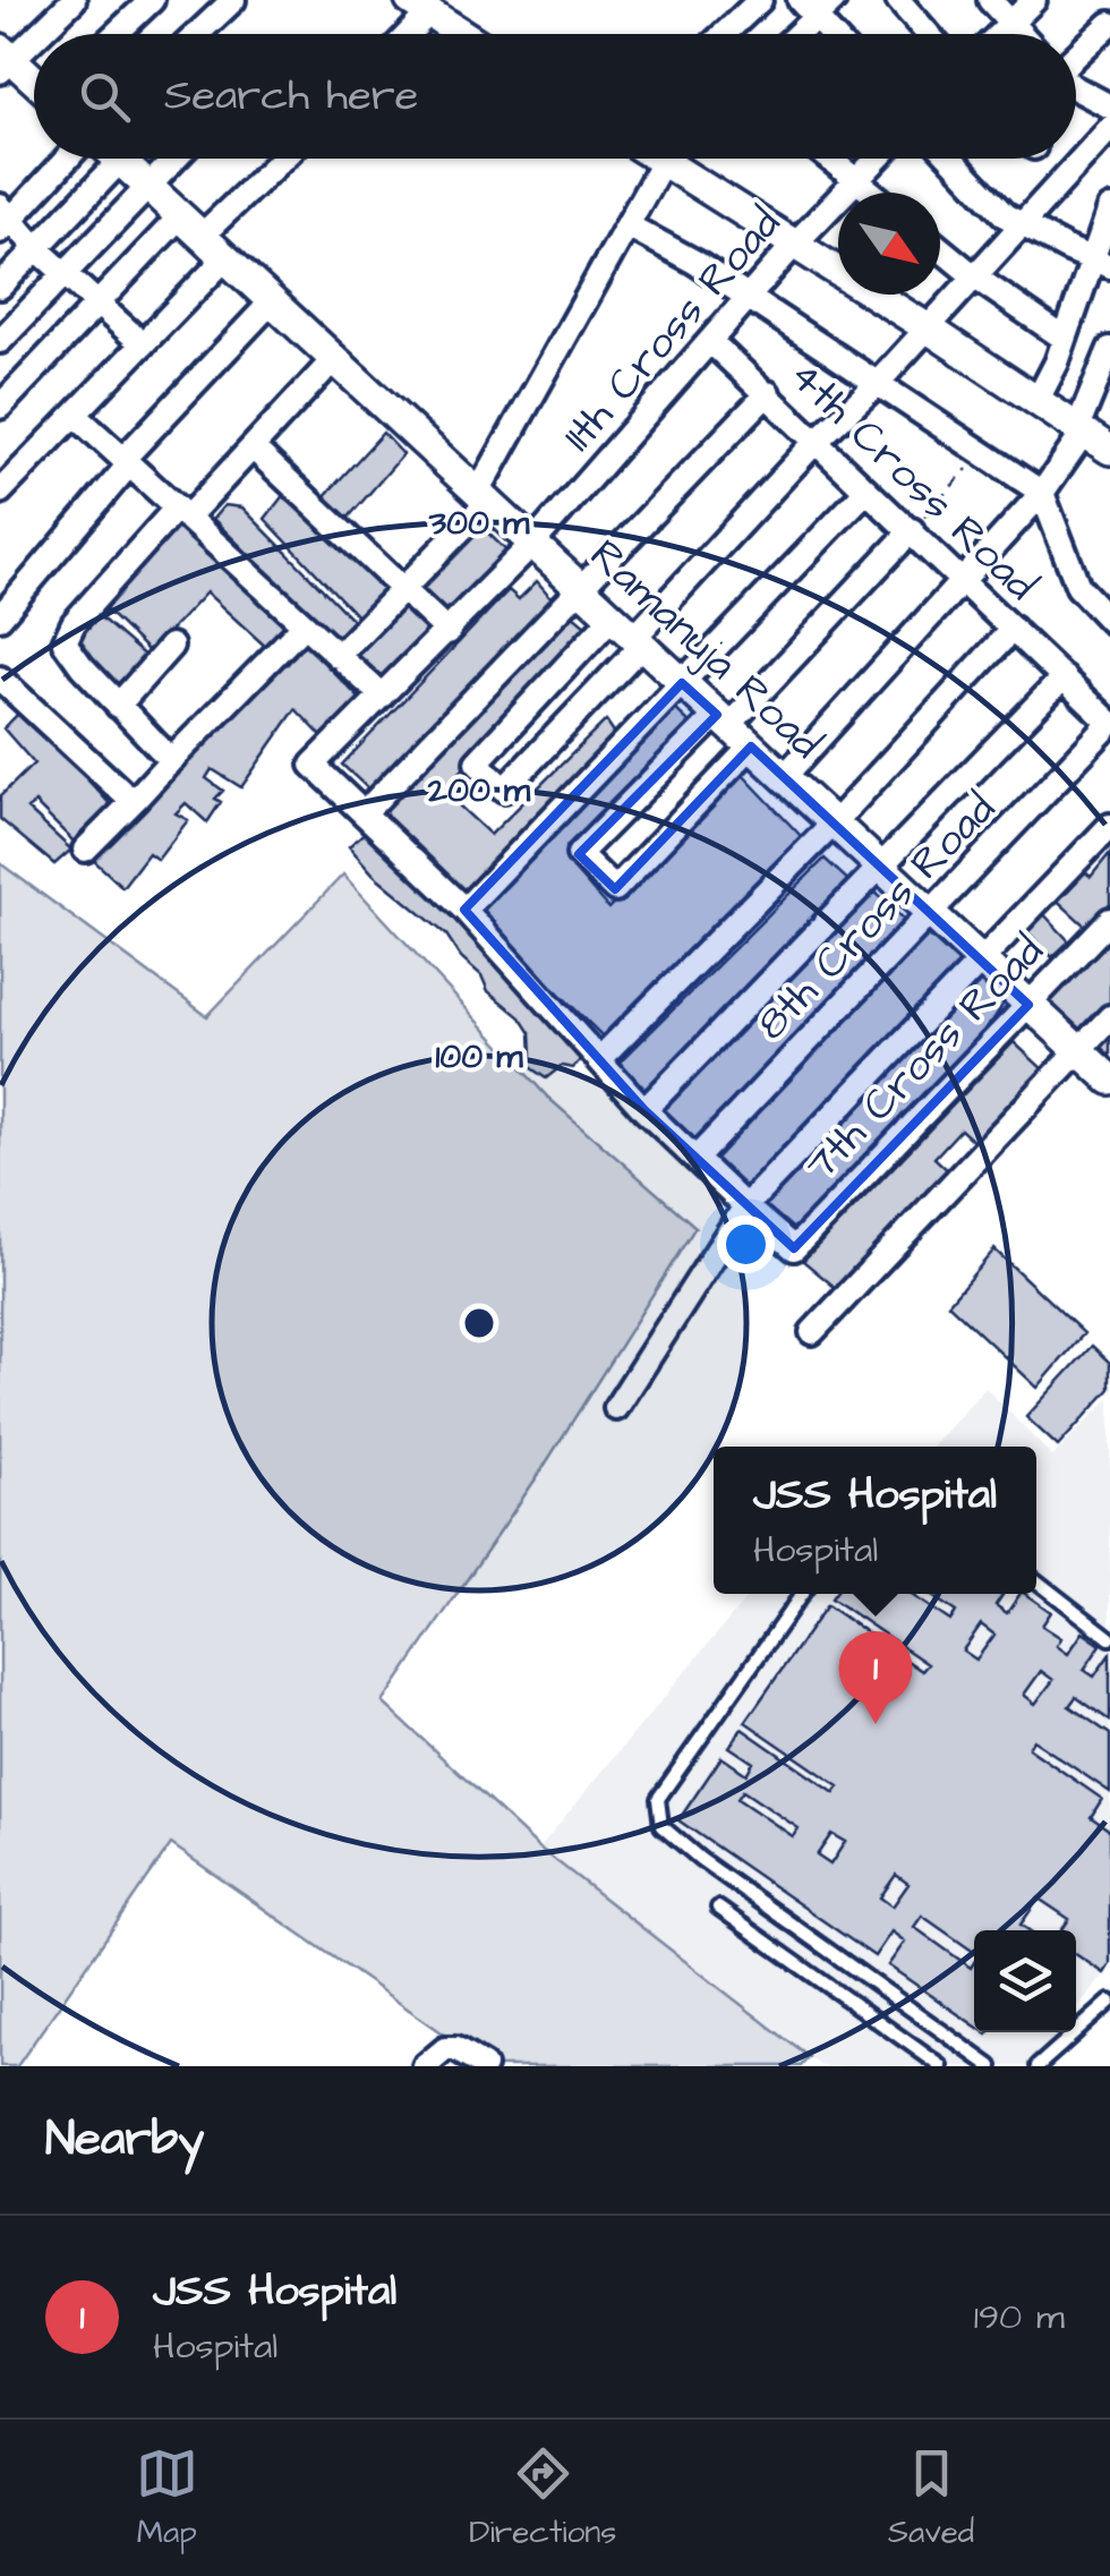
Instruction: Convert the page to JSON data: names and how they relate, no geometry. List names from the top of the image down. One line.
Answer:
{"streets":{"street":["11th Cross Road","4th Cross Road","Ramanuja Road","8th Cross Road","7th Cross Road"]},"crossings":[["11th Cross Road","4th Cross Road"],["11th Cross Road","Ramanuja Road"],["4th Cross Road","8th Cross Road"],["Ramanuja Road","8th Cross Road"],["Ramanuja Road","7th Cross Road"]],"north":"bottom right","page":{"search":"Search here","popup":["JSS Hospital","Hospital"],"pins":"1","heading":"Nearby","list":[{"mark":"1","name":"JSS Hospital","note":"Hospital","value":"190 m"}],"nav":["Map","Directions","Saved"]},"rings":["300 m","200 m","100 m"]}
